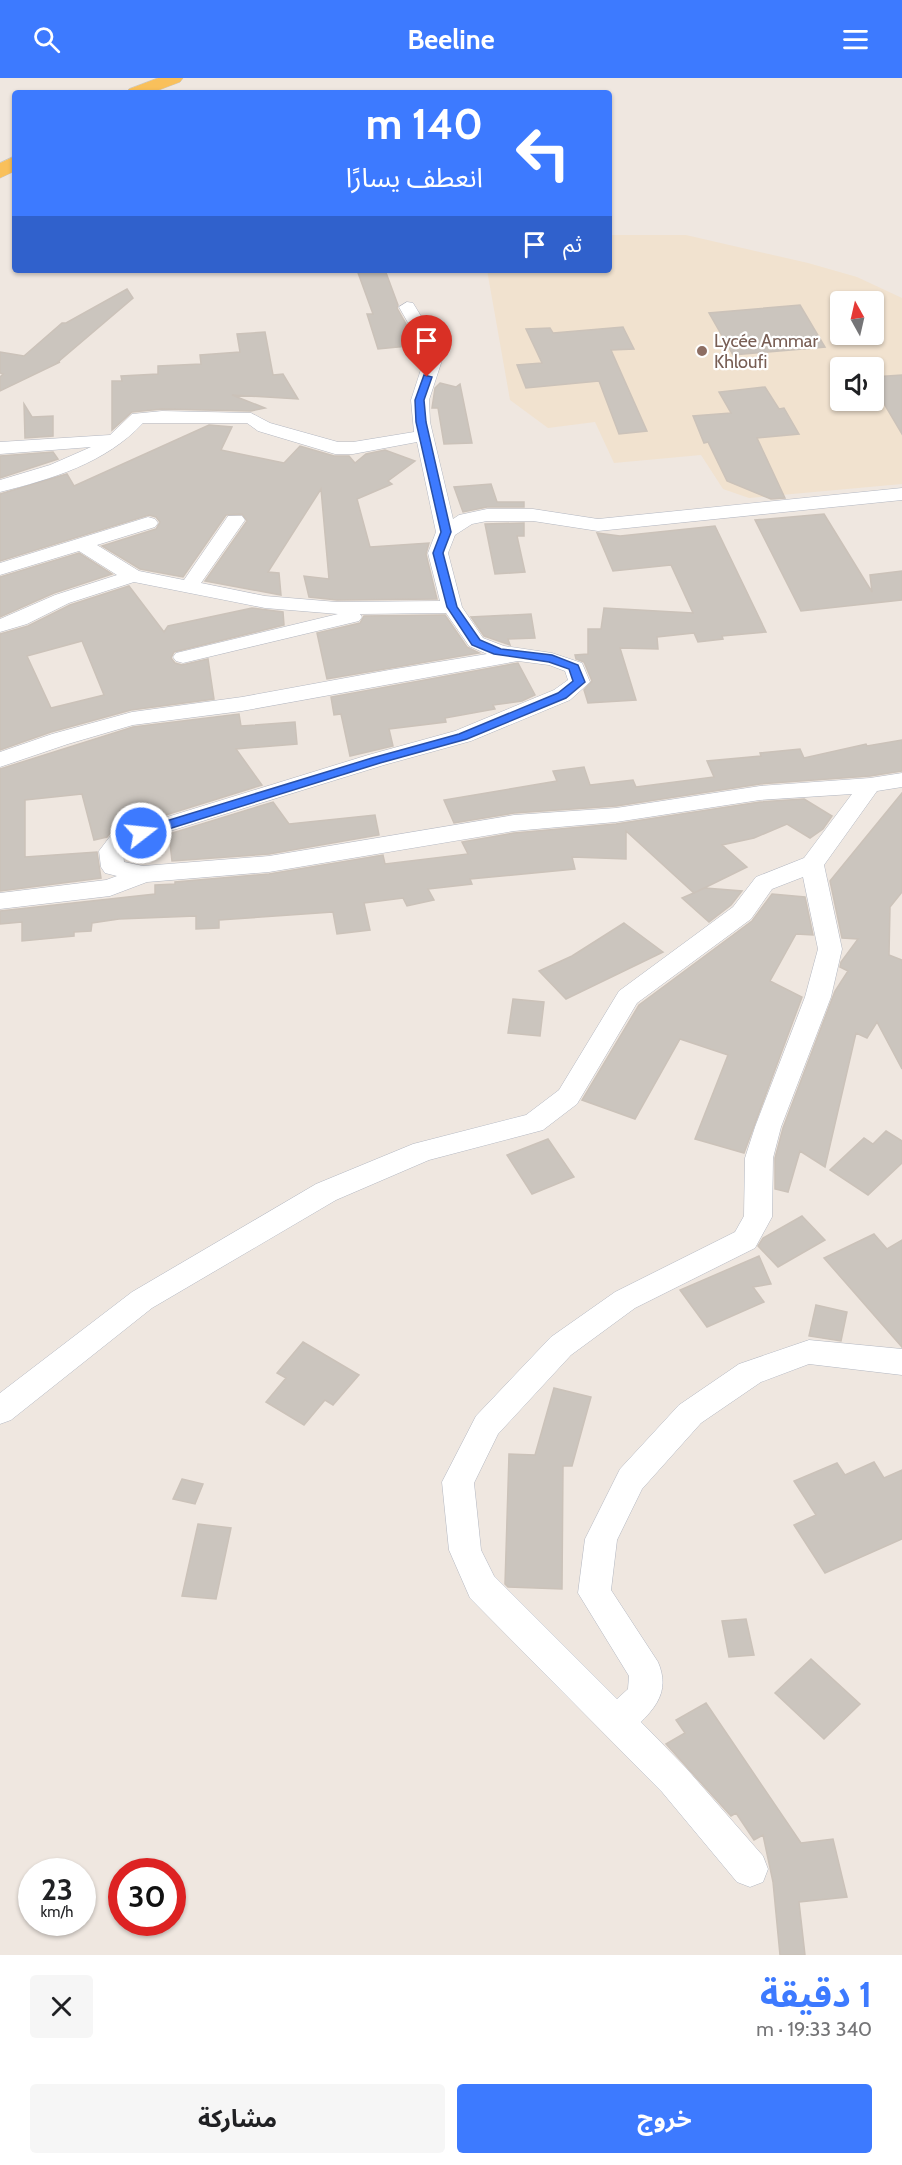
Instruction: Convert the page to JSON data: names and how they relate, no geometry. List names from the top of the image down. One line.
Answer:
{"places":["Lycée Ammar Khloufi"],"north":"top","page":{"header":"Beeline","turn":["140 m","انعطف يسارًا"],"then":"ثم","speed":"23 km/h","limit":"30","heading":["1 دقيقة","340 m · 19:33"],"buttons":["خروج","مشاركة"]}}
